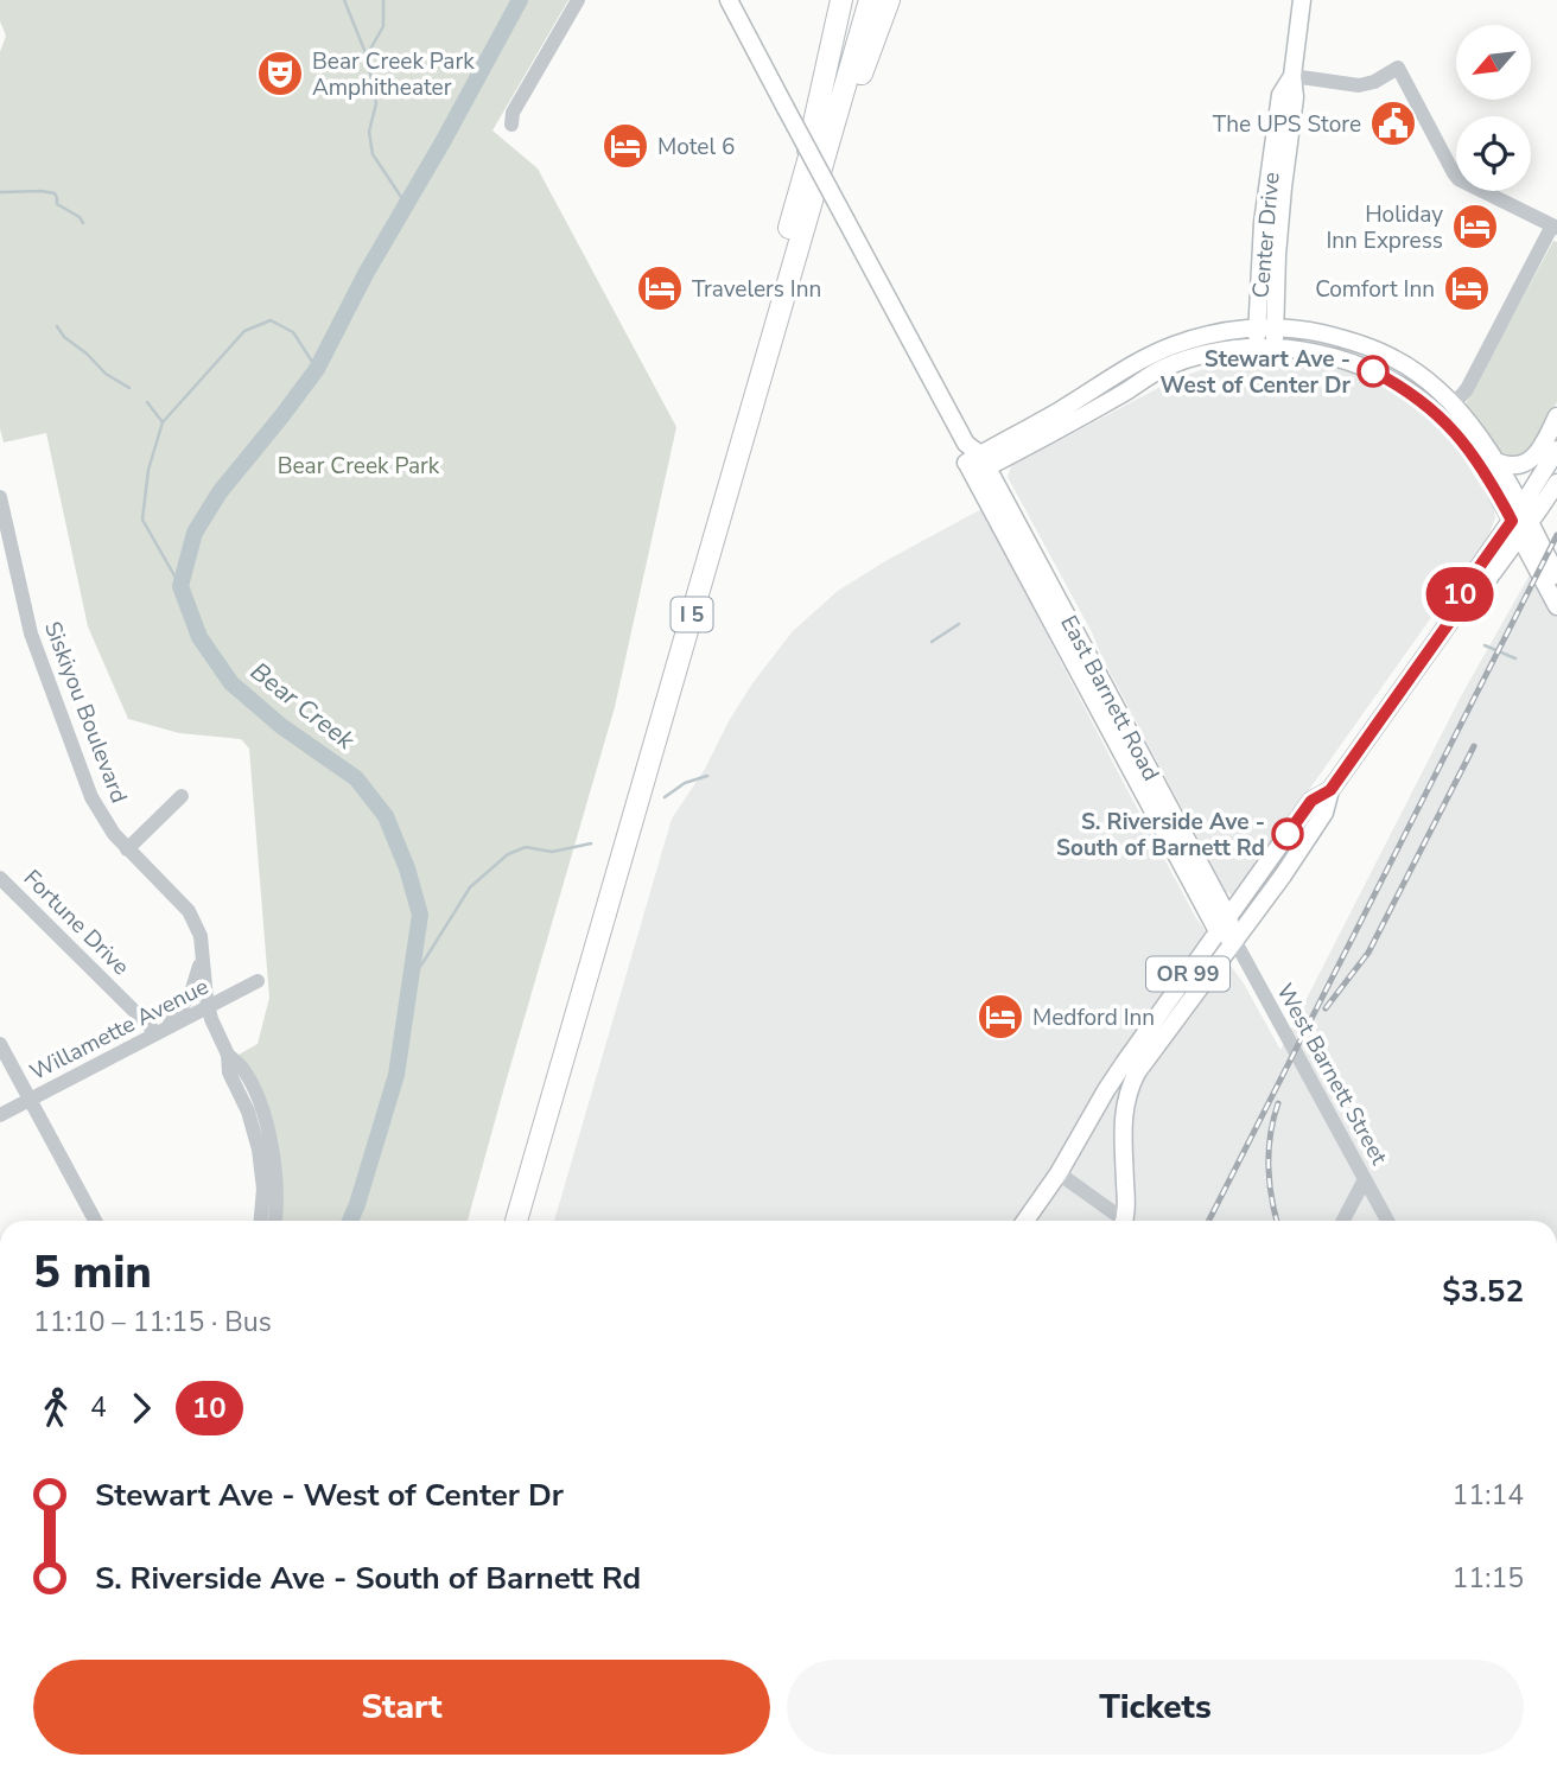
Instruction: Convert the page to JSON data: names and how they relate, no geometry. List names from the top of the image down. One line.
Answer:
{"streets":{"highway":["I 5"],"main road":["Center Drive","East Barnett Road","OR 99"],"street":["Siskiyou Boulevard","Fortune Drive","Willamette Avenue","West Barnett Street"]},"crossings":[["East Barnett Road","OR 99"],["East Barnett Road","West Barnett Street"],["Siskiyou Boulevard","Willamette Avenue"],["Fortune Drive","Willamette Avenue"],["OR 99","West Barnett Street"]],"water":["Bear Creek"],"parks":["Bear Creek Park"],"places":{"theatre":["Bear Creek Park Amphitheater"],"public building":["The UPS Store"],"hotel":["Motel 6","Holiday Inn Express","Travelers Inn","Comfort Inn","Medford Inn"],"other":["Stewart Ave - West of Center Dr","S. Riverside Ave - South of Barnett Rd"]},"lines":["bus line 10"],"north":"bottom left","page":{"on_map":"10","heading":["5 min","11:10 – 11:15 · Bus","$3.52"],"legs":["4","10"],"list":[{"name":"Stewart Ave - West of Center Dr","value":"11:14"},{"name":"S. Riverside Ave - South of Barnett Rd","value":"11:15"}],"buttons":["Start","Tickets"]}}
